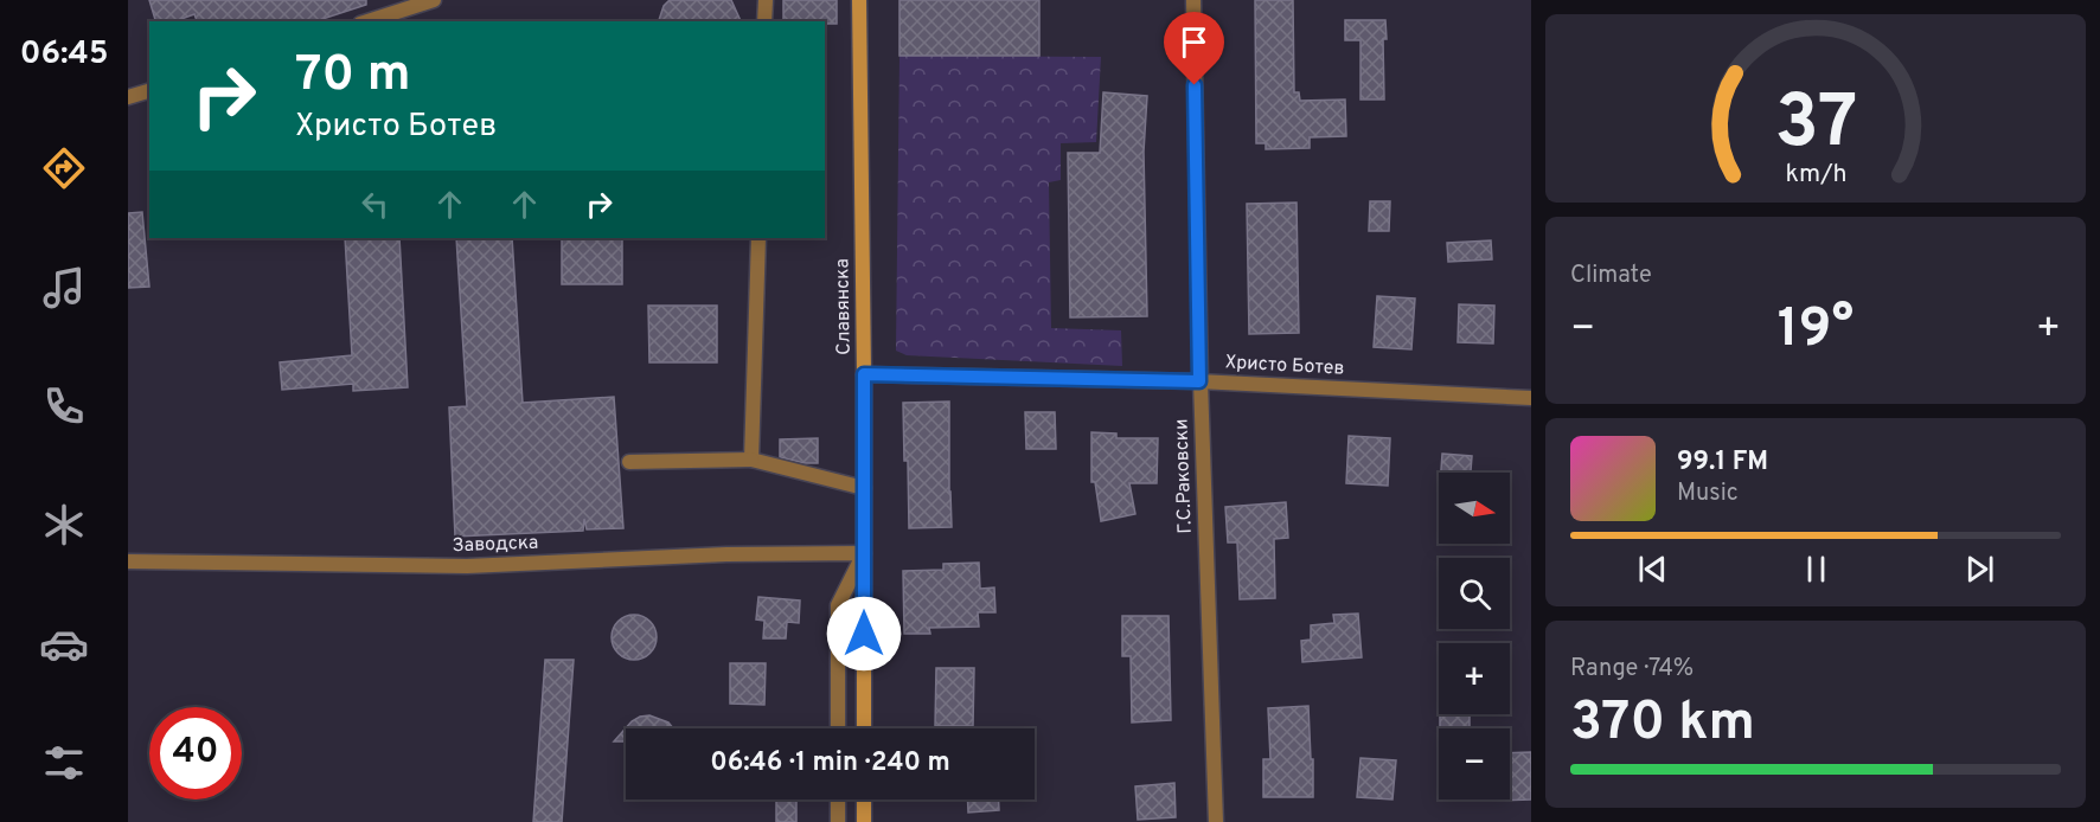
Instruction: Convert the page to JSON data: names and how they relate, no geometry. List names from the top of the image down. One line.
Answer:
{"streets":{"street":["Славянска","Христо Ботев","Г.С.Раковски","Заводска"]},"crossings":[["Славянска","Христо Ботев"],["Славянска","Заводска"],["Христо Ботев","Г.С.Раковски"]],"north":"right","page":{"tabs":"06:45","turn":["70 m","Христо Ботев"],"tile":["Climate",["Range · 74%","370 km"]],"heat":["−","19°","+"],"song":["99.1 FM","Music"],"map_buttons":["+","−"],"limit":"40","trip":"06:46 · 1 min · 240 m","gauge":["37","km/h"]}}
